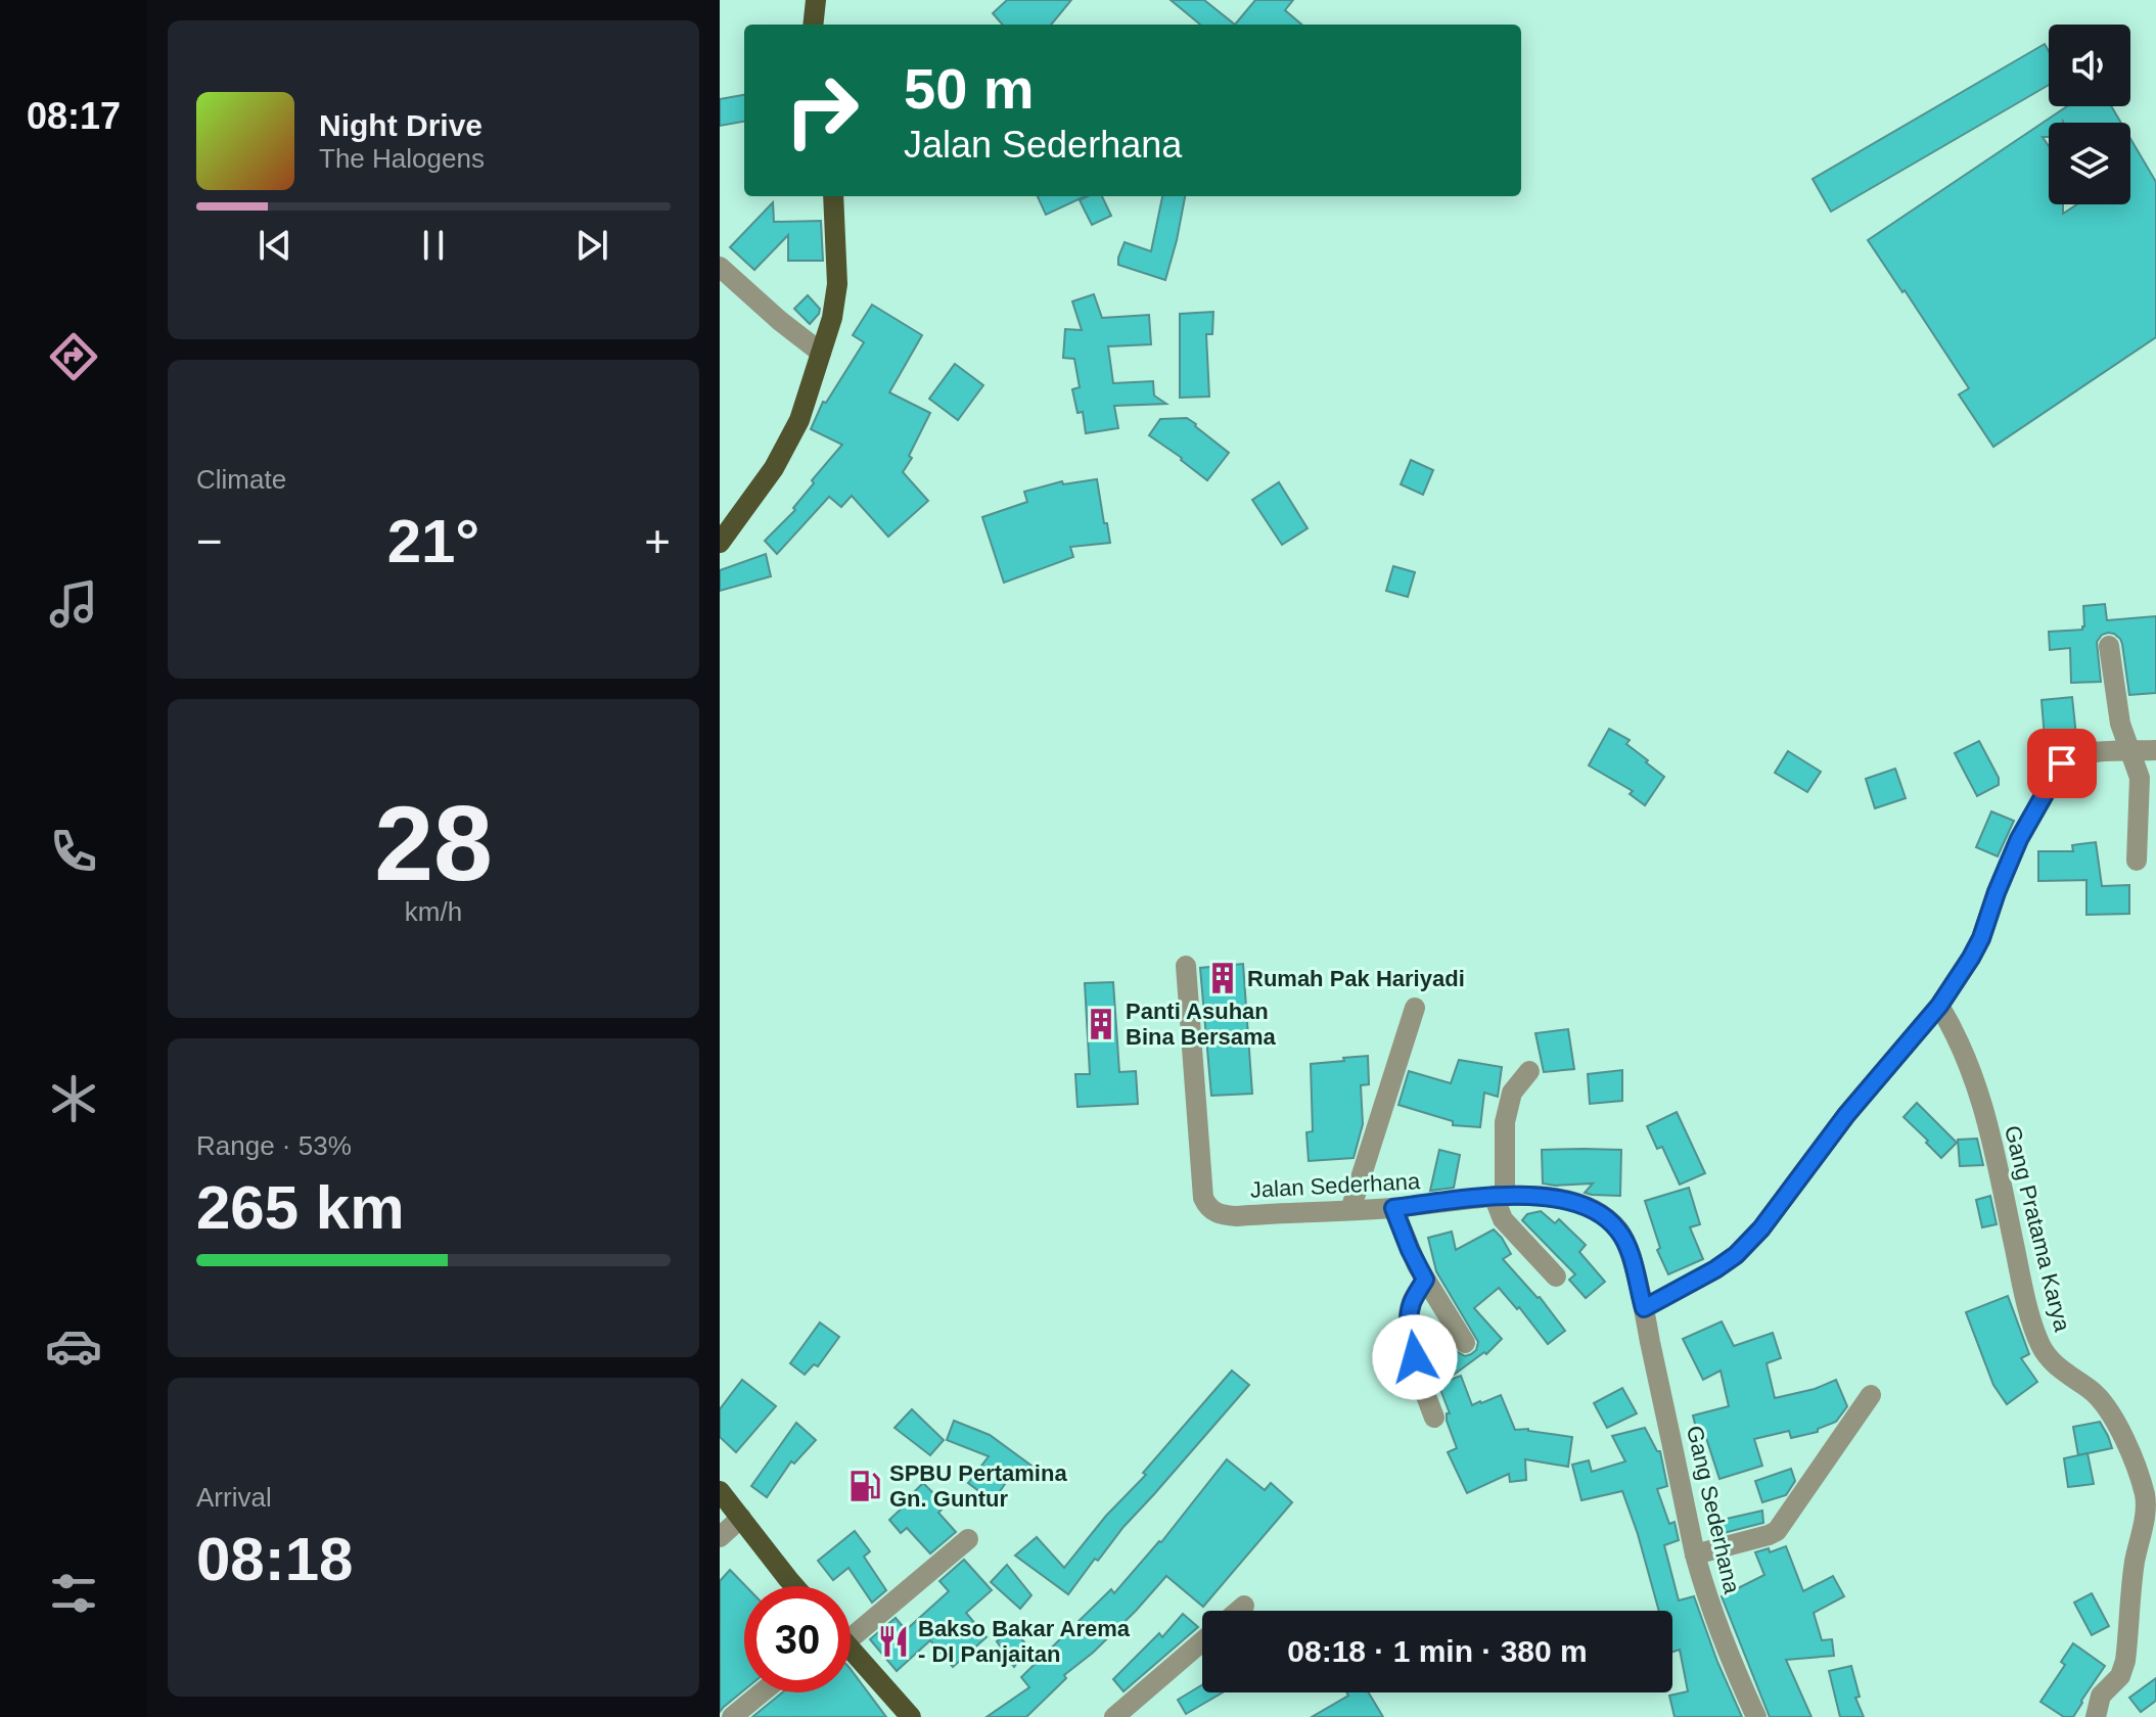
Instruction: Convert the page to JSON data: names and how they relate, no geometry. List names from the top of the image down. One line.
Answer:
{"streets":{"street":["Jalan Sederhana","Gang Pratama Karya","Gang Sederhana"]},"crossings":[["Jalan Sederhana","Gang Sederhana"]],"places":{"building":["Rumah Pak Hariyadi","Panti Asuhan Bina Bersama"],"fuel station":["SPBU Pertamina Gn. Guntur"],"restaurant":["Bakso Bakar Arema - DI Panjaitan"]},"page":{"tabs":"08:17","turn":["50 m","Jalan Sederhana"],"song":["Night Drive","The Halogens"],"tile":["Climate",["28","km/h"],["Range · 53%","265 km"],["Arrival","08:18"]],"heat":["−","21°","+"],"limit":"30","trip":"08:18 · 1 min · 380 m"}}
